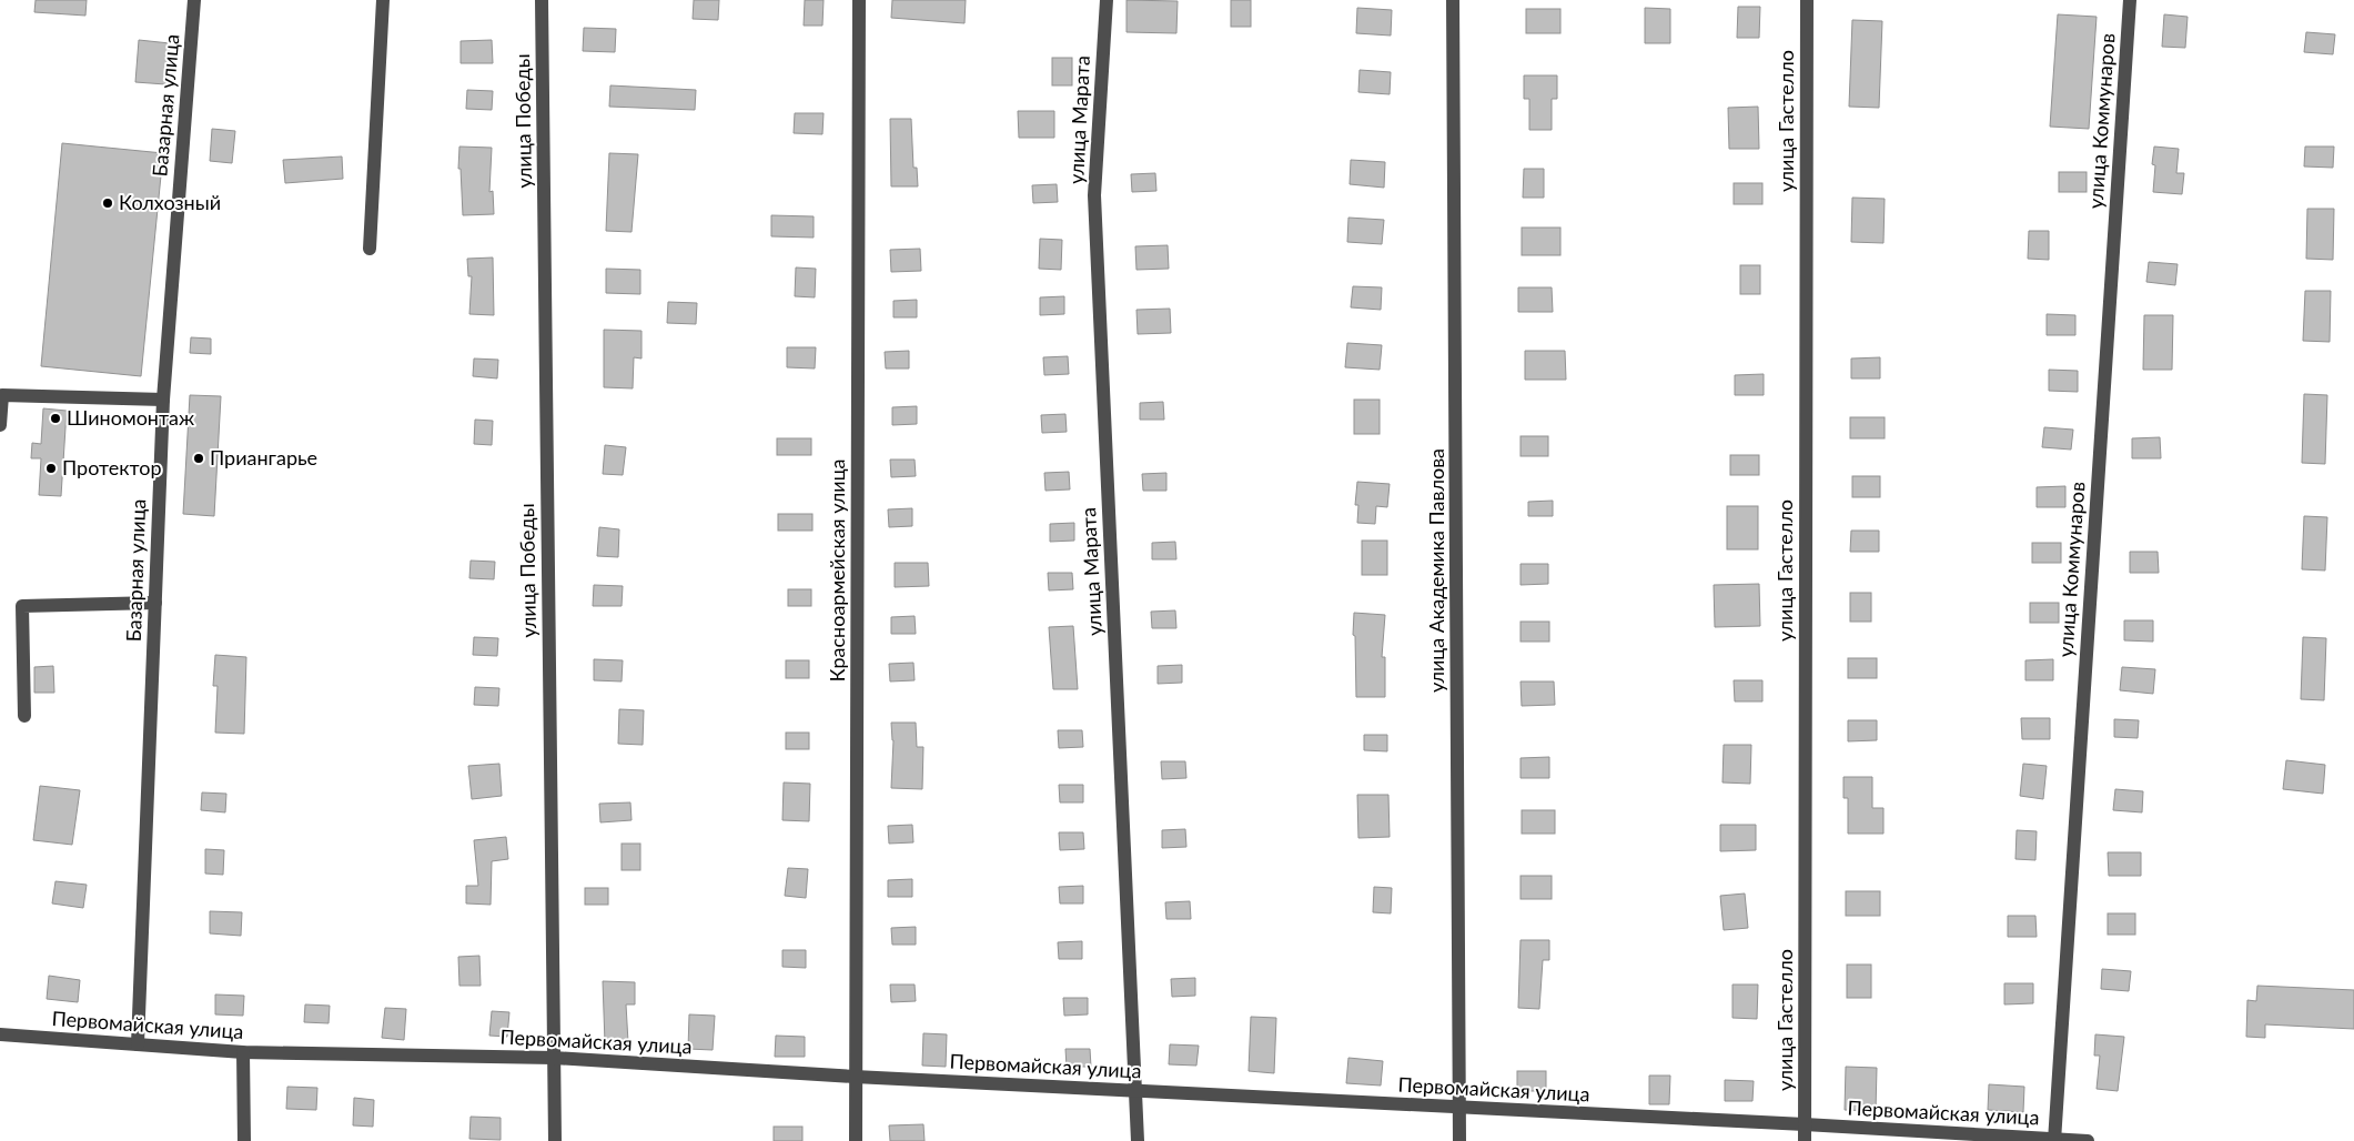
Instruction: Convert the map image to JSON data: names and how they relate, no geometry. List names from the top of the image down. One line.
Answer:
{"streets":{"street":["Базарная улица","улица Марата","улица Победы","улица Гастелло","улица Коммунаров","Красноармейская улица","улица Академика Павлова","Первомайская улица"]},"crossings":[["Базарная улица","Первомайская улица"],["улица Марата","Первомайская улица"],["улица Победы","Первомайская улица"],["улица Гастелло","Первомайская улица"],["улица Коммунаров","Первомайская улица"],["Красноармейская улица","Первомайская улица"],["улица Академика Павлова","Первомайская улица"]],"places":["Колхозный","Шиномонтаж","Приангарье","Протектор"]}
